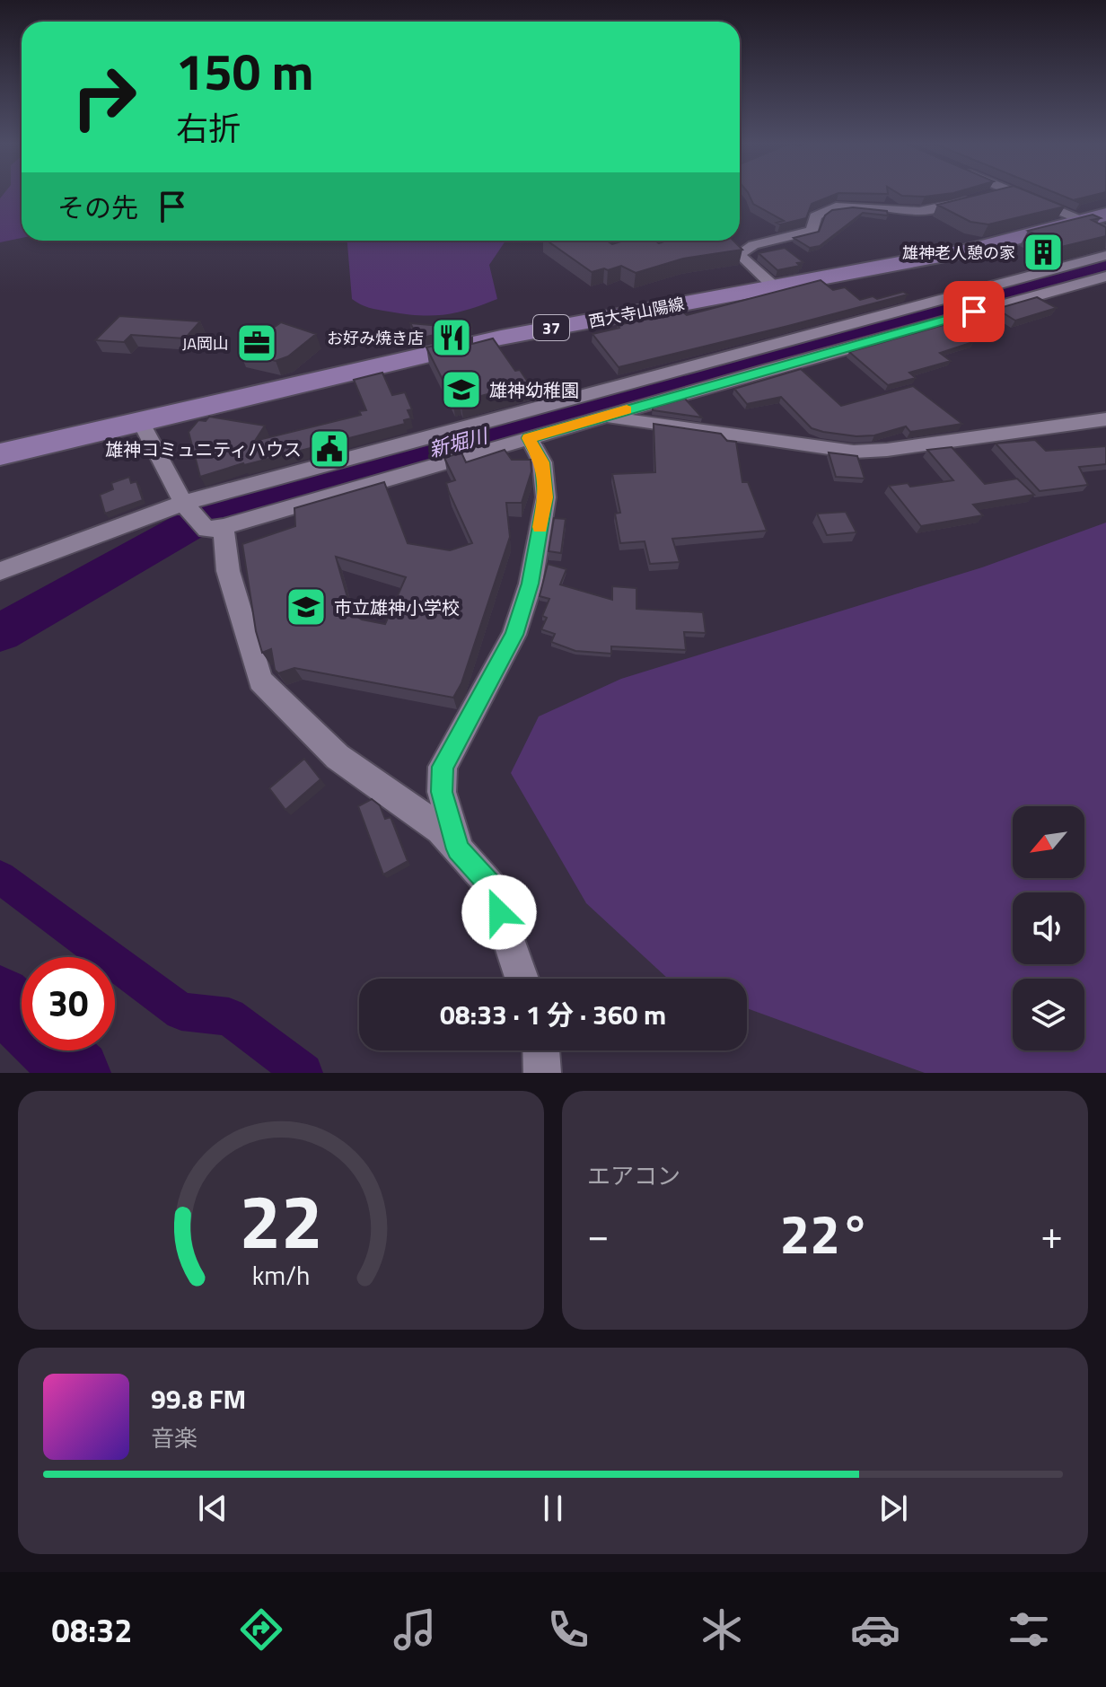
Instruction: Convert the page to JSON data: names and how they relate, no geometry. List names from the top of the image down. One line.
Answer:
{"streets":{"main road":["西大寺山陽線","37"]},"water":["新堀川"],"places":{"building":["雄神老人憩の家"],"restaurant":["お好み焼き店"],"office":["JA岡山"],"school or university":["雄神幼稚園","市立雄神小学校"],"public building":["雄神コミュニティハウス"]},"north":"bottom left","page":{"turn":["150 m","右折"],"then":"その先","limit":"30","trip":"08:33 · 1 分 · 360 m","tile":"エアコン","heat":["−","22°","+"],"song":["99.8 FM","音楽"],"tabs":"08:32","gauge":["22","km/h"]}}
